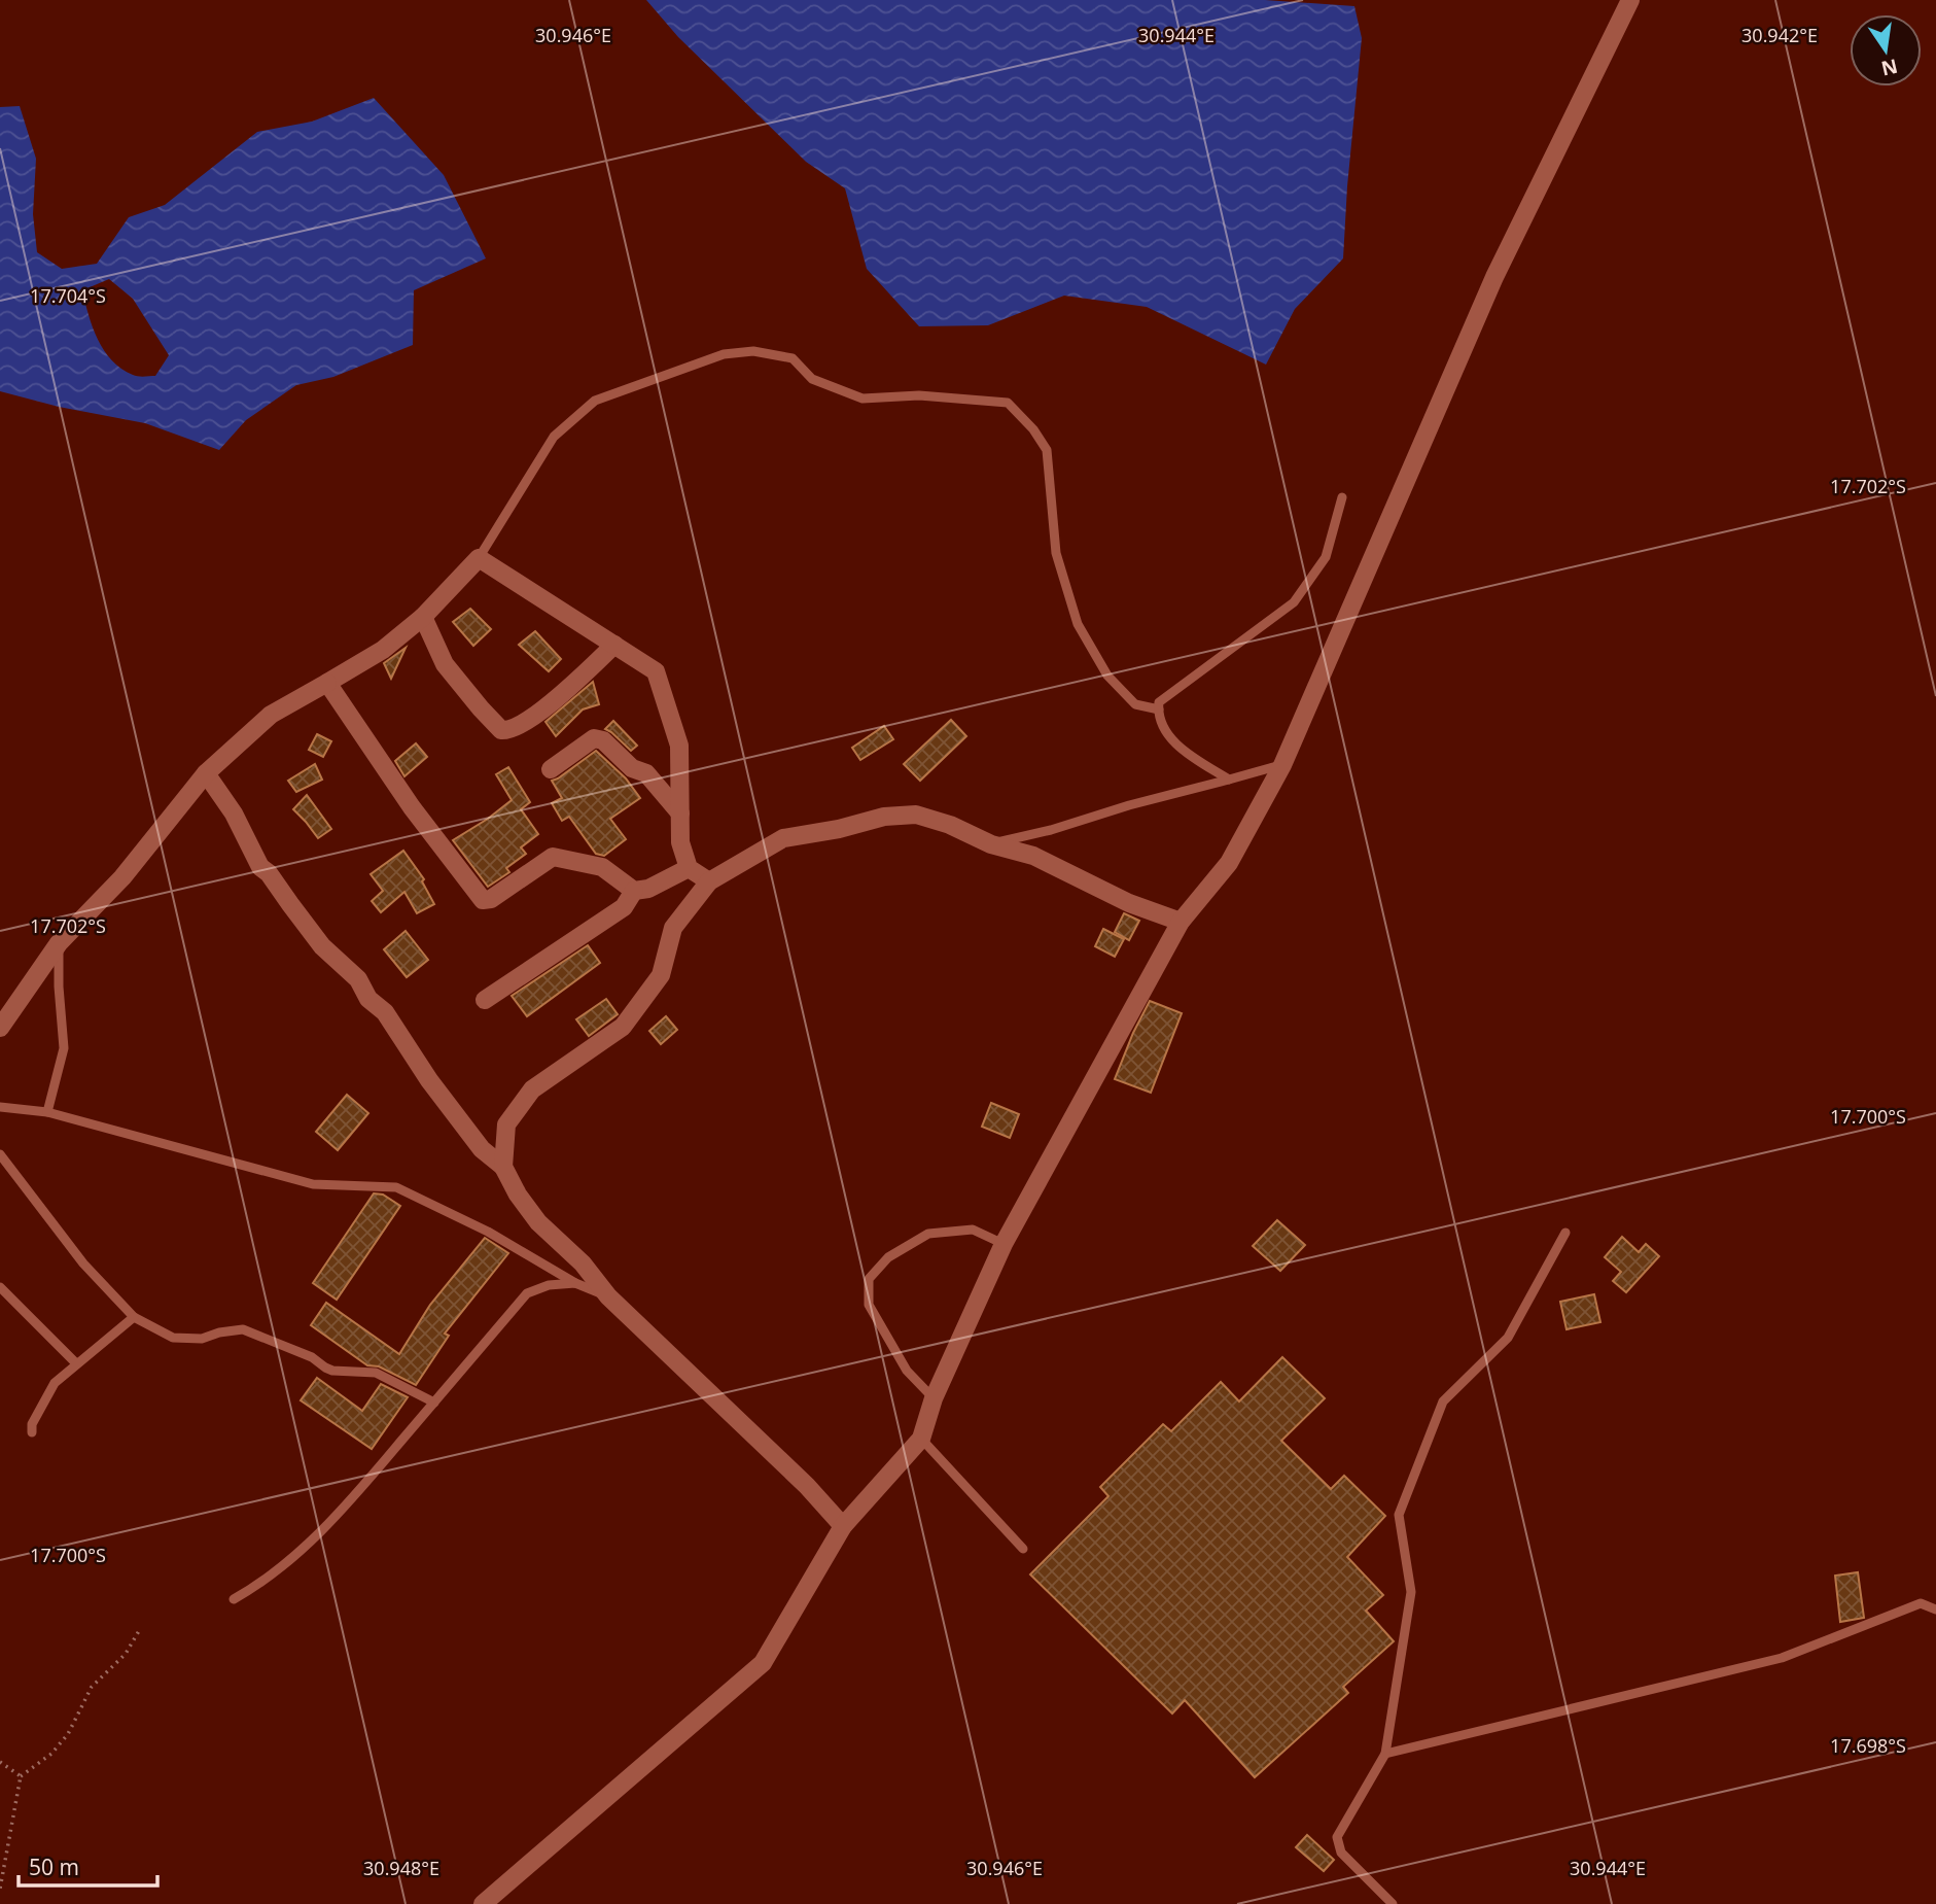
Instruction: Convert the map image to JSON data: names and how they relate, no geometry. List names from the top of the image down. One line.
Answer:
{"scale_bar":"50 m","north":"bottom","coordinates":["30.946°E","30.944°E","30.942°E","17.704°S","17.702°S","17.700°S","17.698°S","30.948°E"]}
